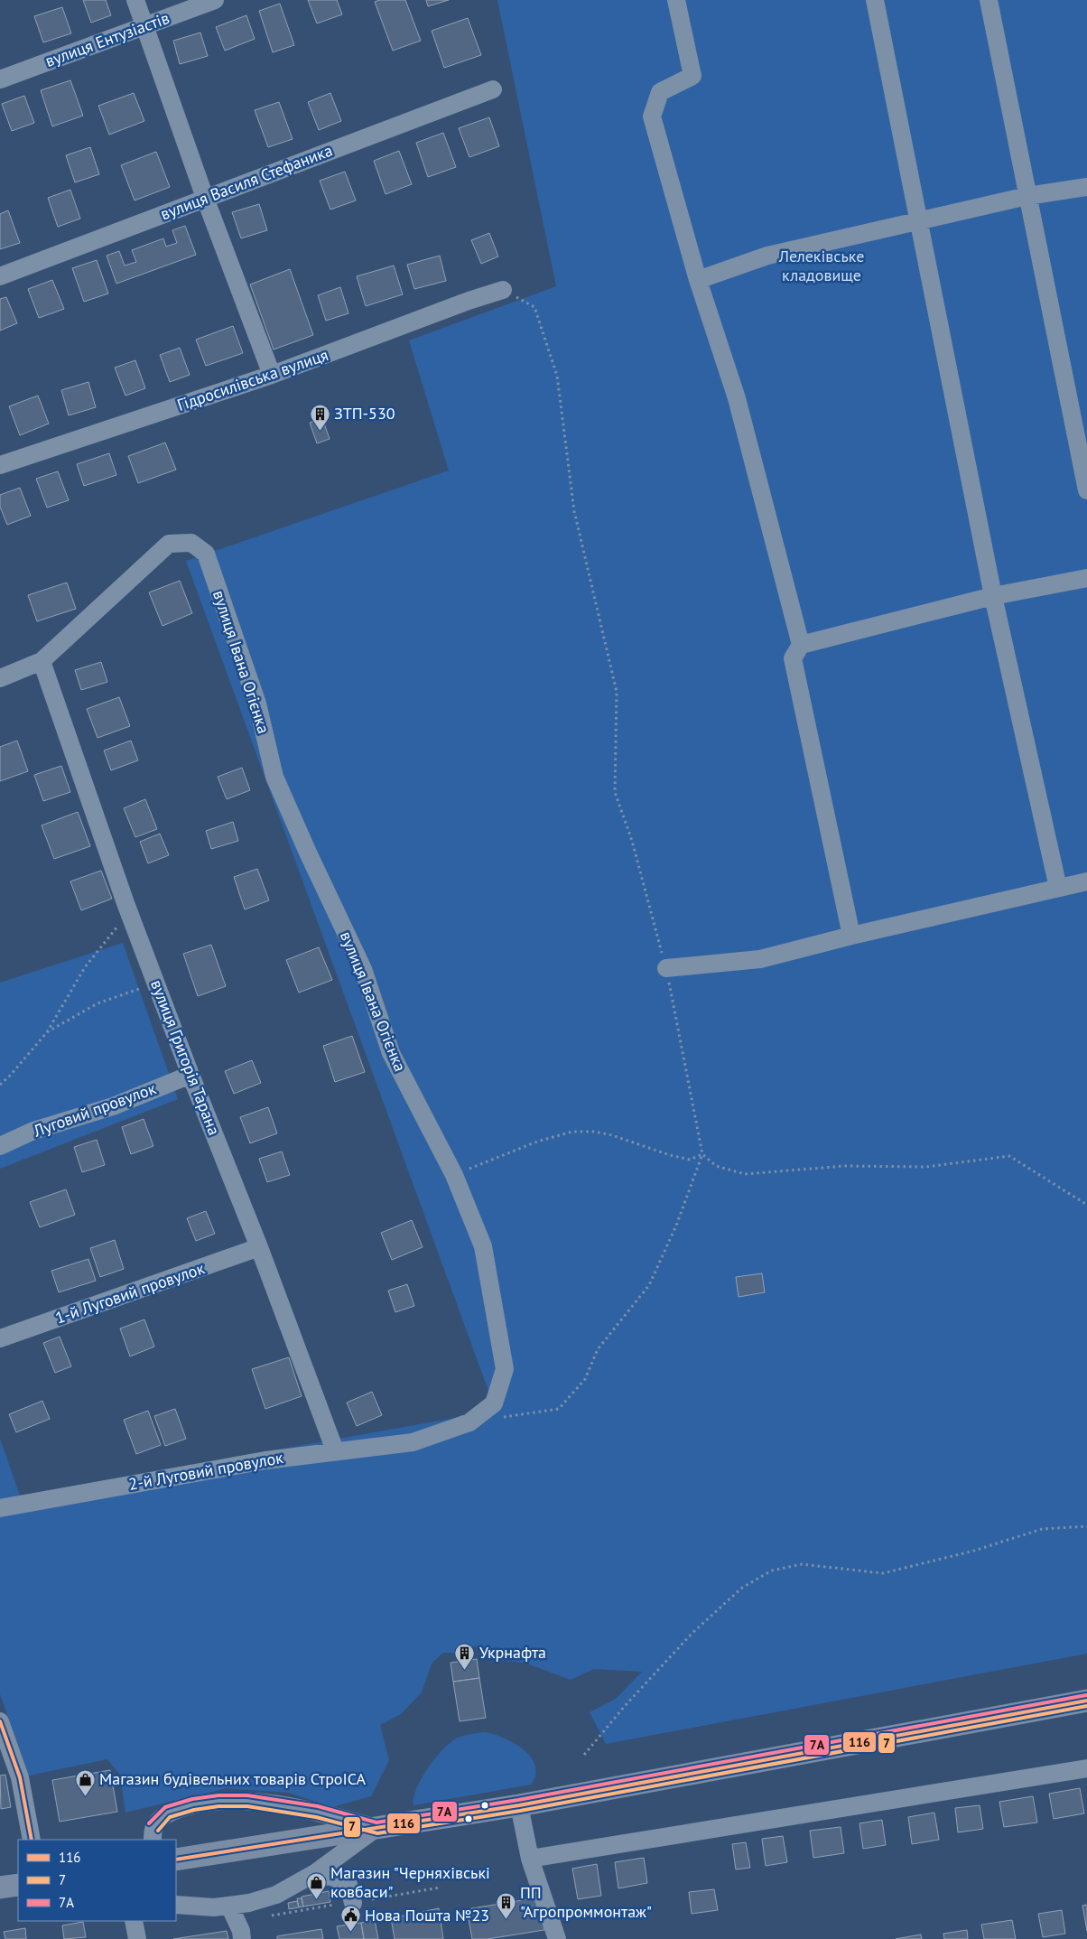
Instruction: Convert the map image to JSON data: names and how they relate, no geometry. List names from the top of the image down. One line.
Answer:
{"streets":{"street":["вулиця Ентузіастів","вулиця Василя Стефаника","Гідросилівська вулиця","вулиця Івана Огієнка","вулиця Григорія Тарана","Луговий провулок","1-й Луговий провулок","2-й Луговий провулок"]},"crossings":[["вулиця Івана Огієнка","вулиця Григорія Тарана"],["вулиця Івана Огієнка","2-й Луговий провулок"],["вулиця Григорія Тарана","Луговий провулок"],["вулиця Григорія Тарана","1-й Луговий провулок"],["вулиця Григорія Тарана","2-й Луговий провулок"]],"parks":["Лелеківське кладовище"],"places":{"building":["ЗТП-530","Укрнафта","ПП \"Агропроммонтаж\""],"shop":["Магазин будівельних товарів СтроІСА","Магазин \"Черняхівські ковбаси\""],"public building":["Нова Пошта №23"]},"lines":["transit line 7А","transit line 116","transit line 7"],"legend":["116","7","7А"]}
